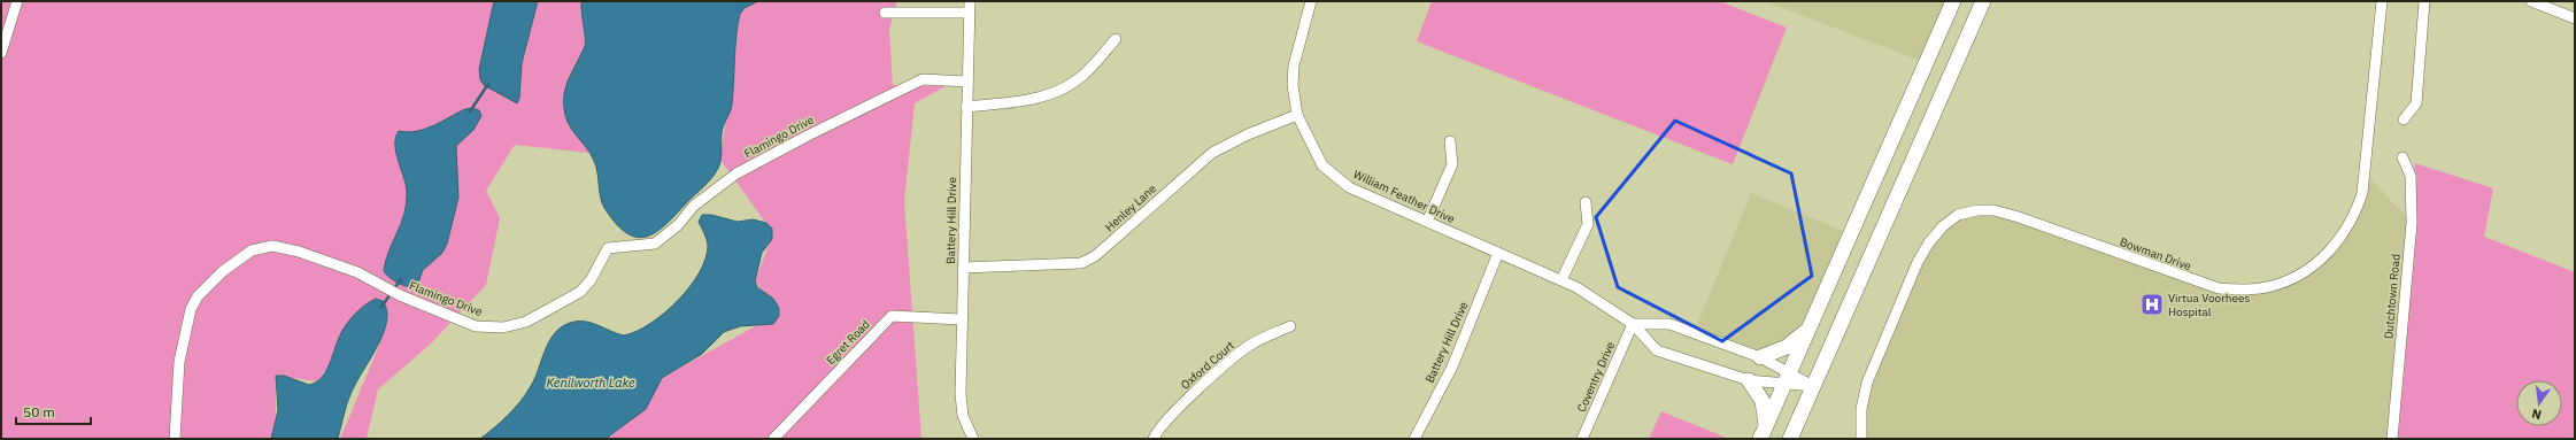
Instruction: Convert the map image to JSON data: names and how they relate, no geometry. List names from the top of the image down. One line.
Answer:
{"streets":{"street":["Flamingo Drive","William Feather Drive","Henley Lane","Battery Hill Drive","Bowman Drive","Dutchtown Road","Egret Road","Oxford Court","Coventry Drive"]},"crossings":[["Flamingo Drive","Battery Hill Drive"],["William Feather Drive","Henley Lane"],["William Feather Drive","Battery Hill Drive"],["William Feather Drive","Coventry Drive"],["Henley Lane","Battery Hill Drive"],["Battery Hill Drive","Egret Road"]],"water":["Kenilworth Lake"],"places":{"hospital":["Virtua Voorhees Hospital"]},"scale_bar":"50 m","north":"bottom"}
